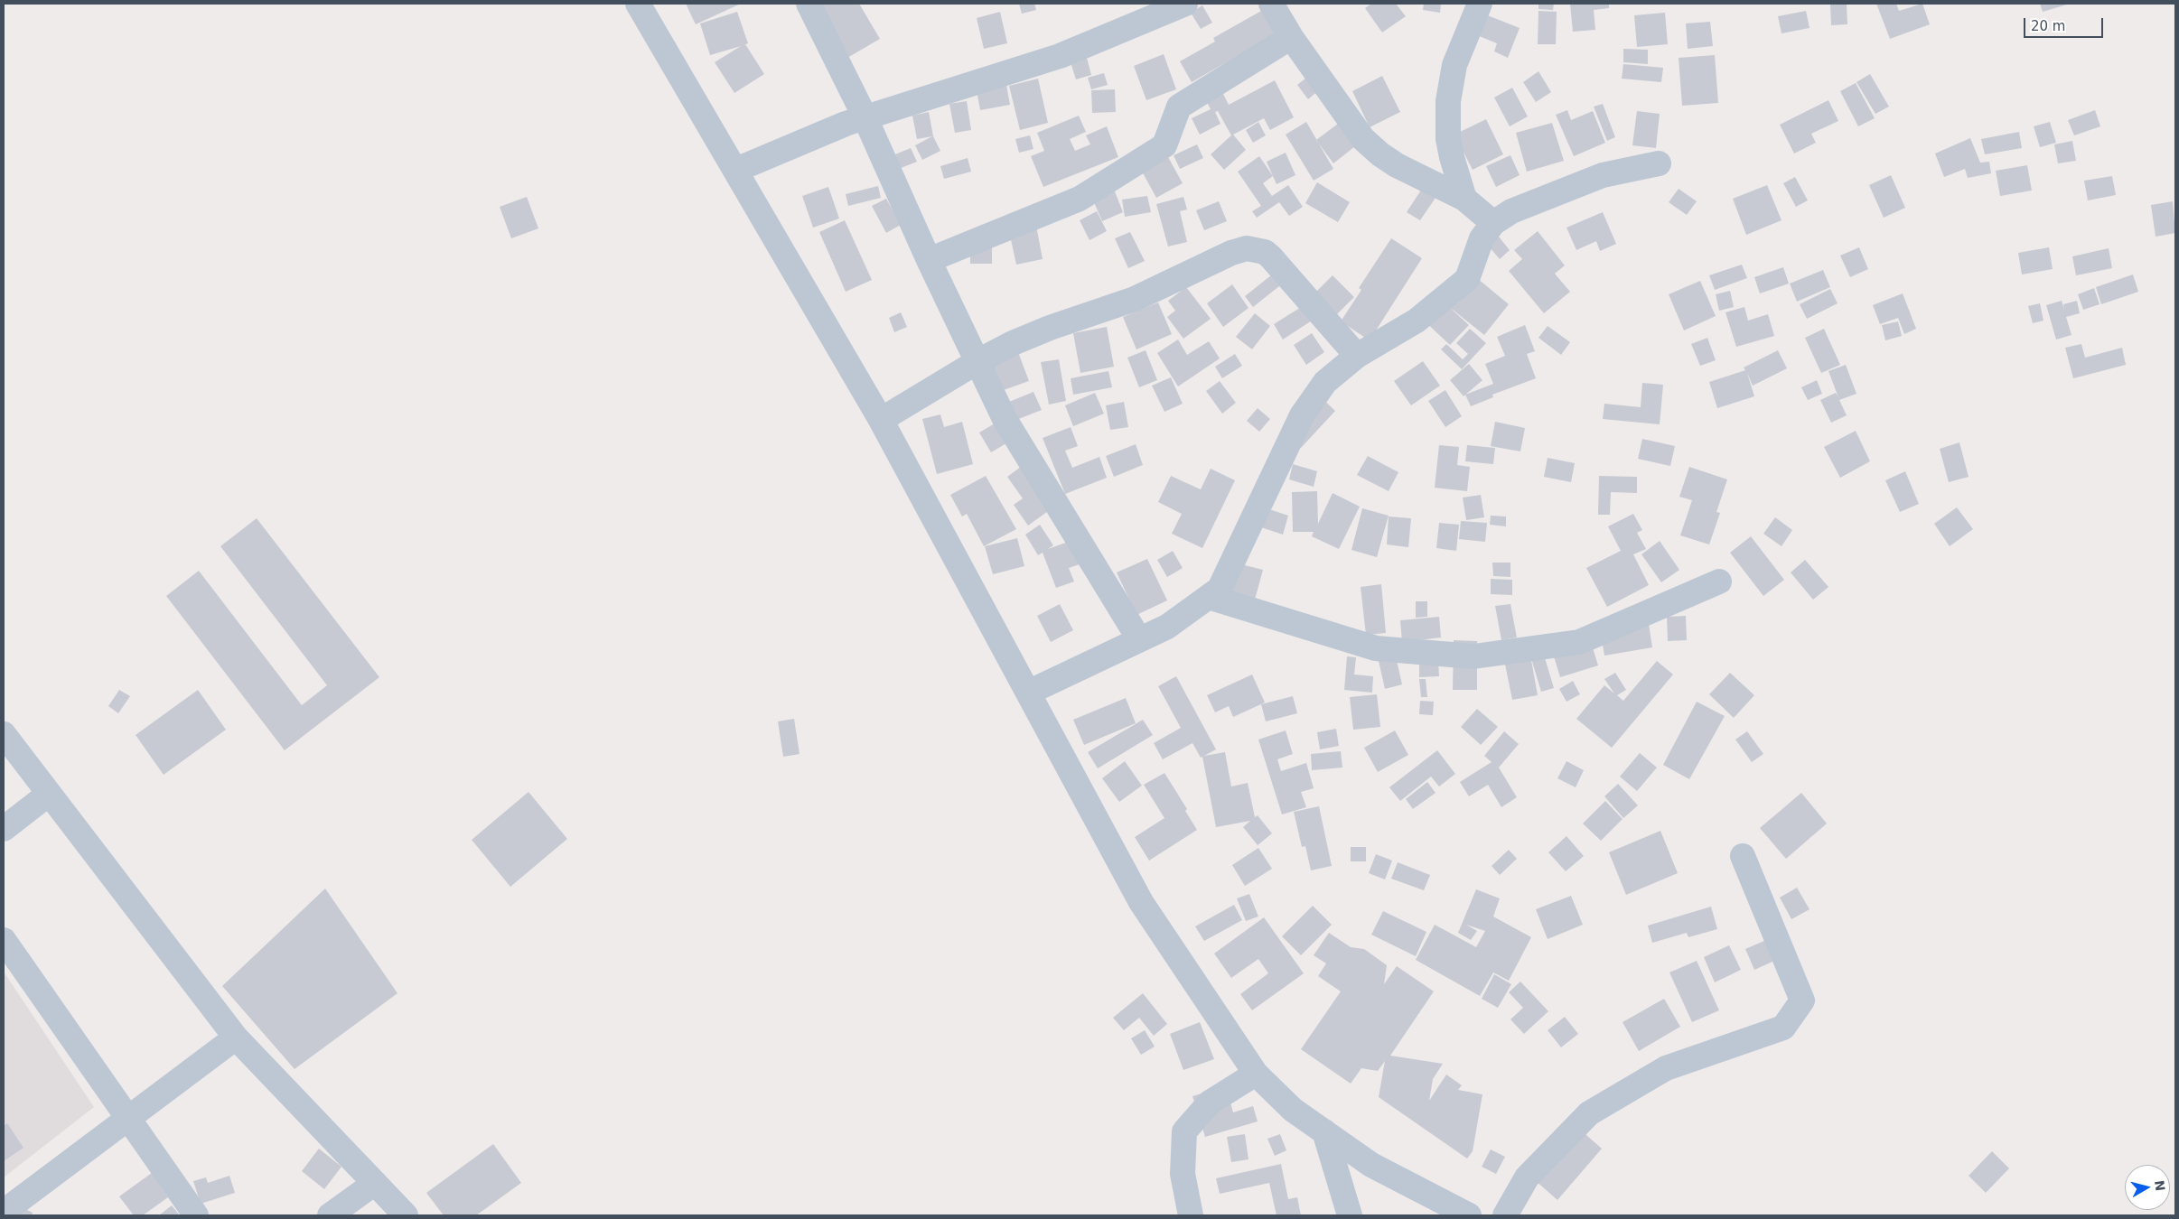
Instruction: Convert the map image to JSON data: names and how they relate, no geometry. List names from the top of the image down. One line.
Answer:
{"scale_bar":"20 m","north":"right"}
